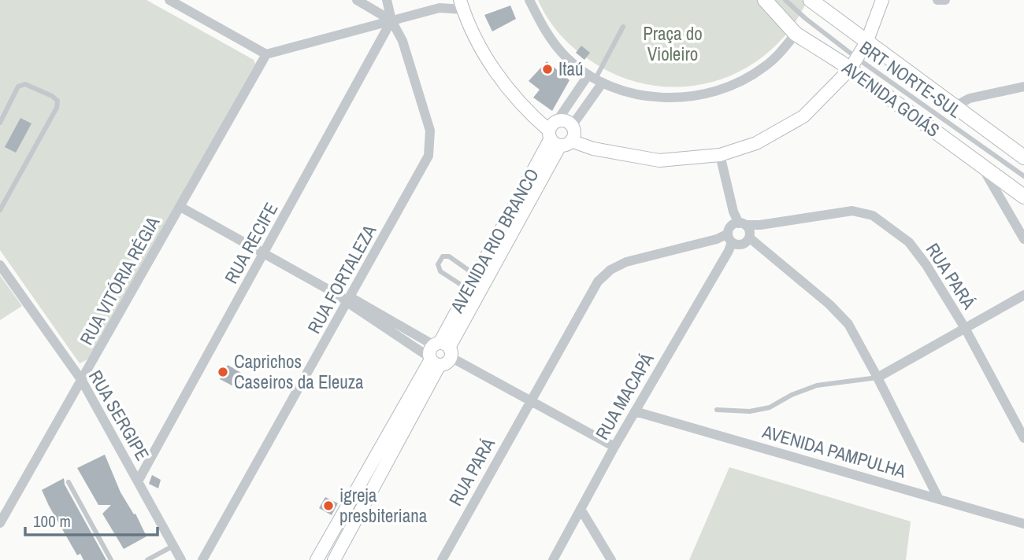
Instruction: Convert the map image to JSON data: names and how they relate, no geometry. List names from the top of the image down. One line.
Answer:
{"streets":{"main road":["AVENIDA GOIÁS"],"street":["AVENIDA RIO BRANCO","RUA RECIFE","RUA PARÁ","RUA FORTALEZA","RUA VITÓRIA RÉGIA","RUA MACAPÁ","RUA SERGIPE","AVENIDA PAMPULHA"],"lane":["BRT NORTE-SUL"]},"crossings":[["BRT NORTE-SUL","AVENIDA GOIÁS"],["RUA RECIFE","RUA FORTALEZA"],["RUA RECIFE","RUA SERGIPE"],["RUA PARÁ","RUA MACAPÁ"],["RUA VITÓRIA RÉGIA","RUA SERGIPE"],["RUA MACAPÁ","AVENIDA PAMPULHA"]],"parks":["Praça do Violeiro"],"places":["Itaú","Caprichos Caseiros da Eleuza","igreja presbiteriana"],"scale_bar":"100 m"}
